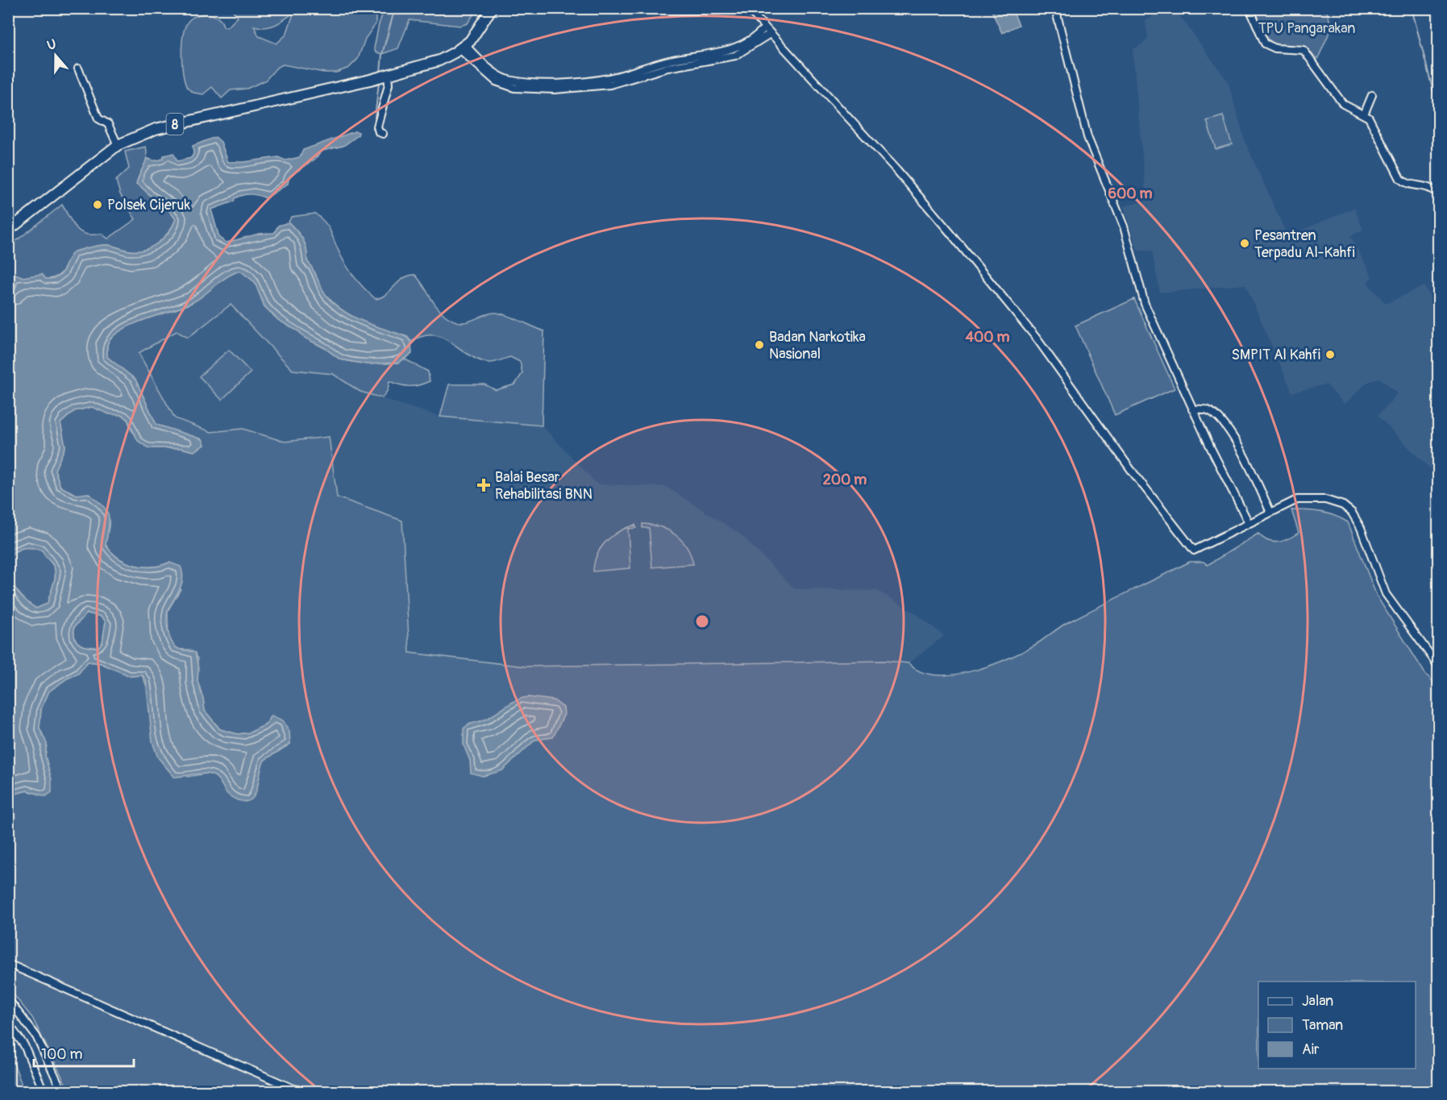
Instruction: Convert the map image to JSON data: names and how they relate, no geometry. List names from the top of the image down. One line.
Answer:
{"streets":{"highway":["8"]},"parks":["TPU Pangarakan"],"places":{"other":["Polsek Cijeruk","Pesantren Terpadu Al-Kahfi","Badan Narkotika Nasional","SMPIT Al Kahfi"],"health":["Balai Besar Rehabilitasi BNN"]},"legend":["Jalan","Taman","Air"],"scale_bar":"100 m","north":"top","rings":["600 m","400 m","200 m"]}
